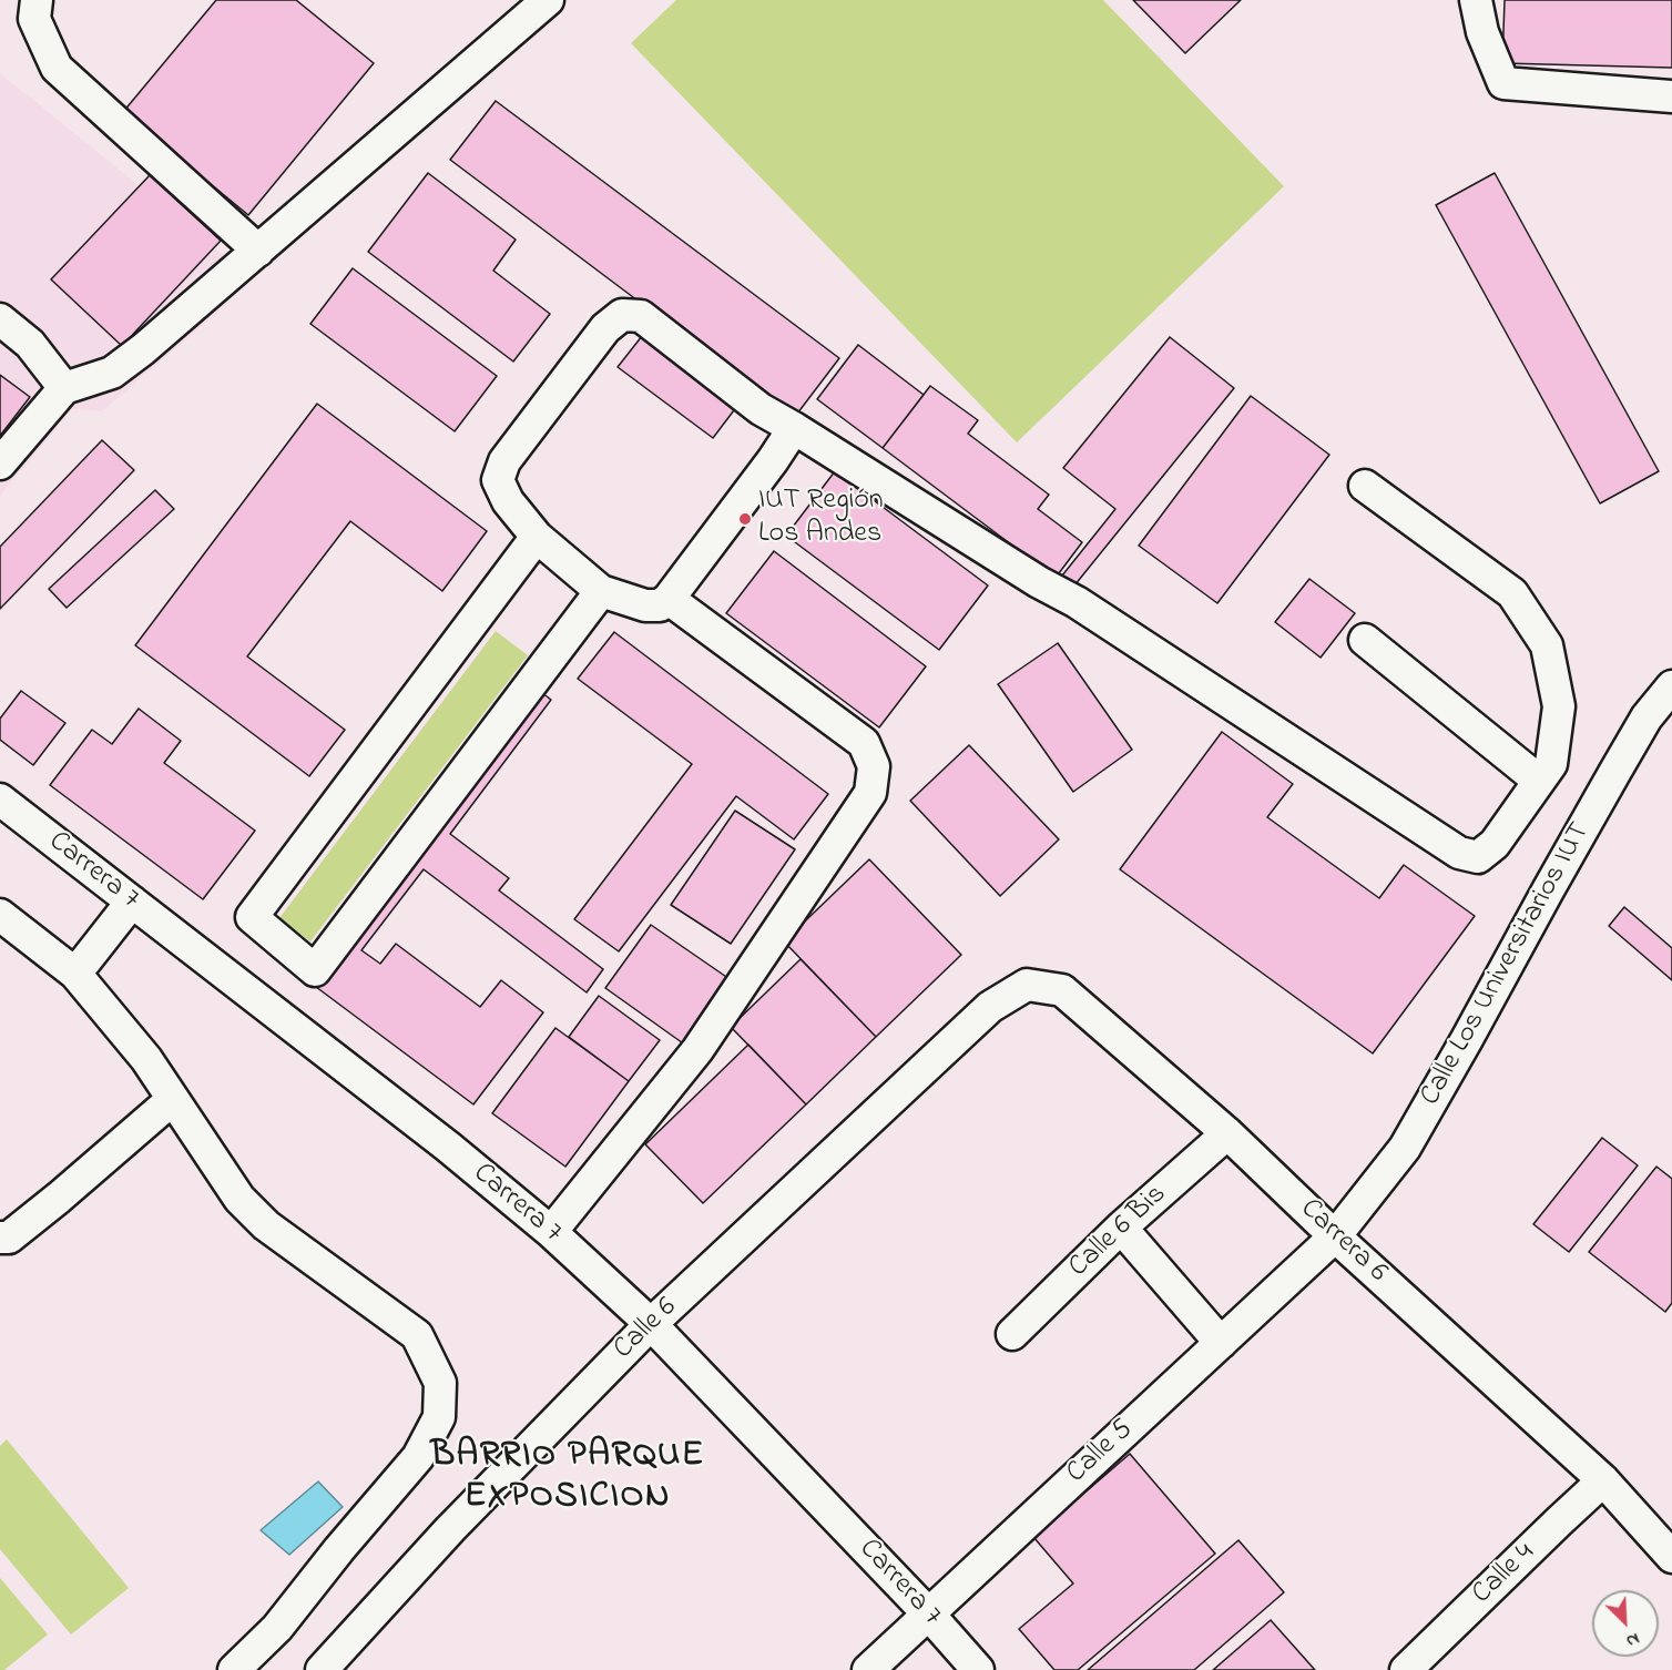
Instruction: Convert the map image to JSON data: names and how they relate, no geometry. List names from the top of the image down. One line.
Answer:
{"streets":{"street":["Carrera 7","Calle Los Universitarios IUT","Calle 6 Bis","Carrera 6","Calle 6","Calle 5","Calle 4"]},"crossings":[["Carrera 7","Calle 6"],["Carrera 7","Calle 5"],["Calle Los Universitarios IUT","Carrera 6"],["Calle Los Universitarios IUT","Calle 5"],["Calle 6 Bis","Carrera 6"],["Carrera 6","Calle 6"],["Carrera 6","Calle 5"],["Carrera 6","Calle 4"]],"districts":["BARRIO PARQUE EXPOSICION"],"places":["IUT Región Los Andes"],"north":"bottom right"}
